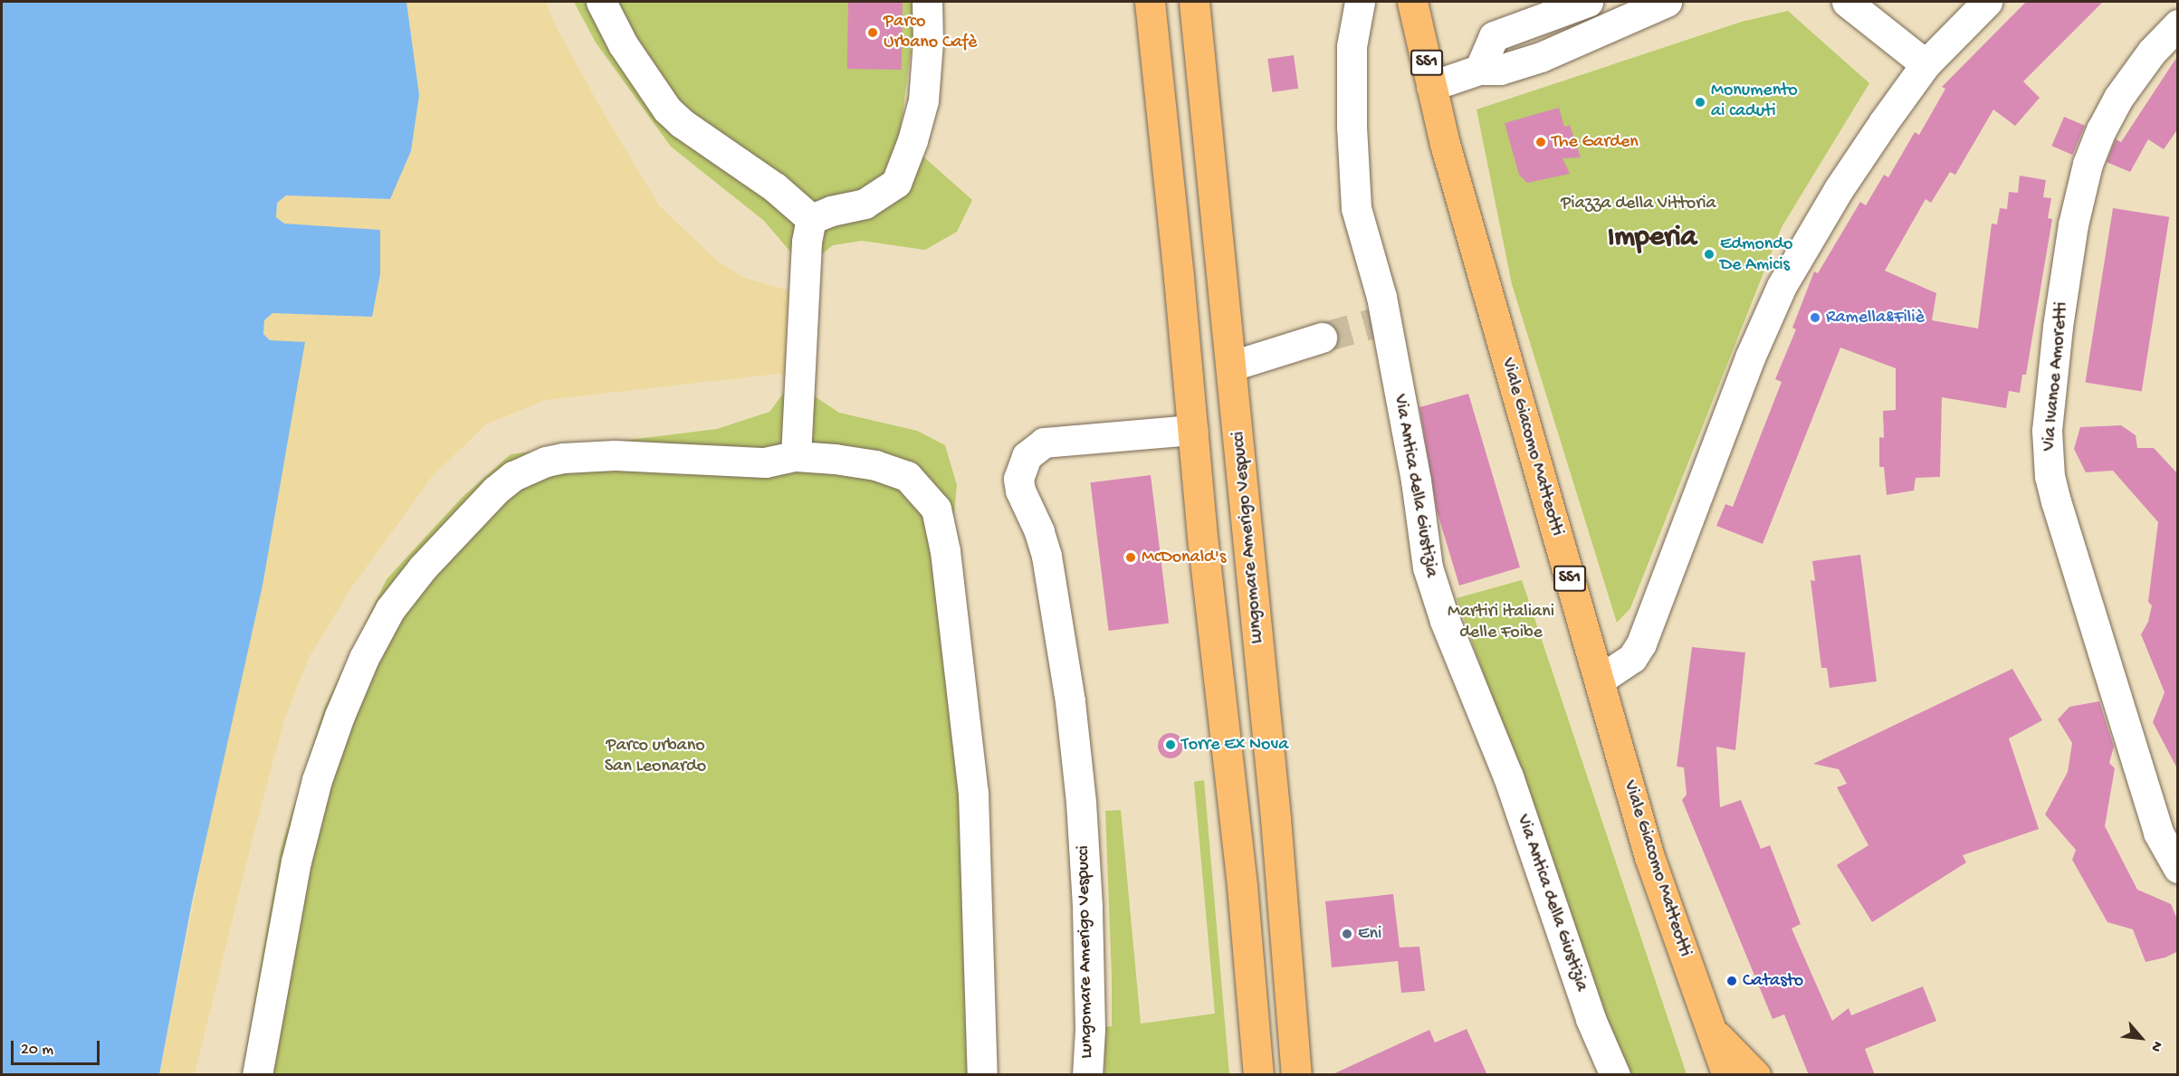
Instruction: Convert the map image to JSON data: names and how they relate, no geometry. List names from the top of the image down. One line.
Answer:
{"streets":{"main road":["SS1","Viale Giacomo Matteotti","Lungomare Amerigo Vespucci"],"street":["Via Ivanoe Amoretti","Via Antica della Giustizia"]},"districts":["Imperia"],"parks":["Piazza della Vittoria","Martiri italiani delle Foibe","Parco urbano San Leonardo"],"places":["Parco Urbano Cafè","Monumento ai caduti","The Garden","Edmondo De Amicis","Ramella&Filiè","McDonald's","Torre Ex Nova","Eni","Catasto"],"scale_bar":"20 m","north":"bottom right"}
